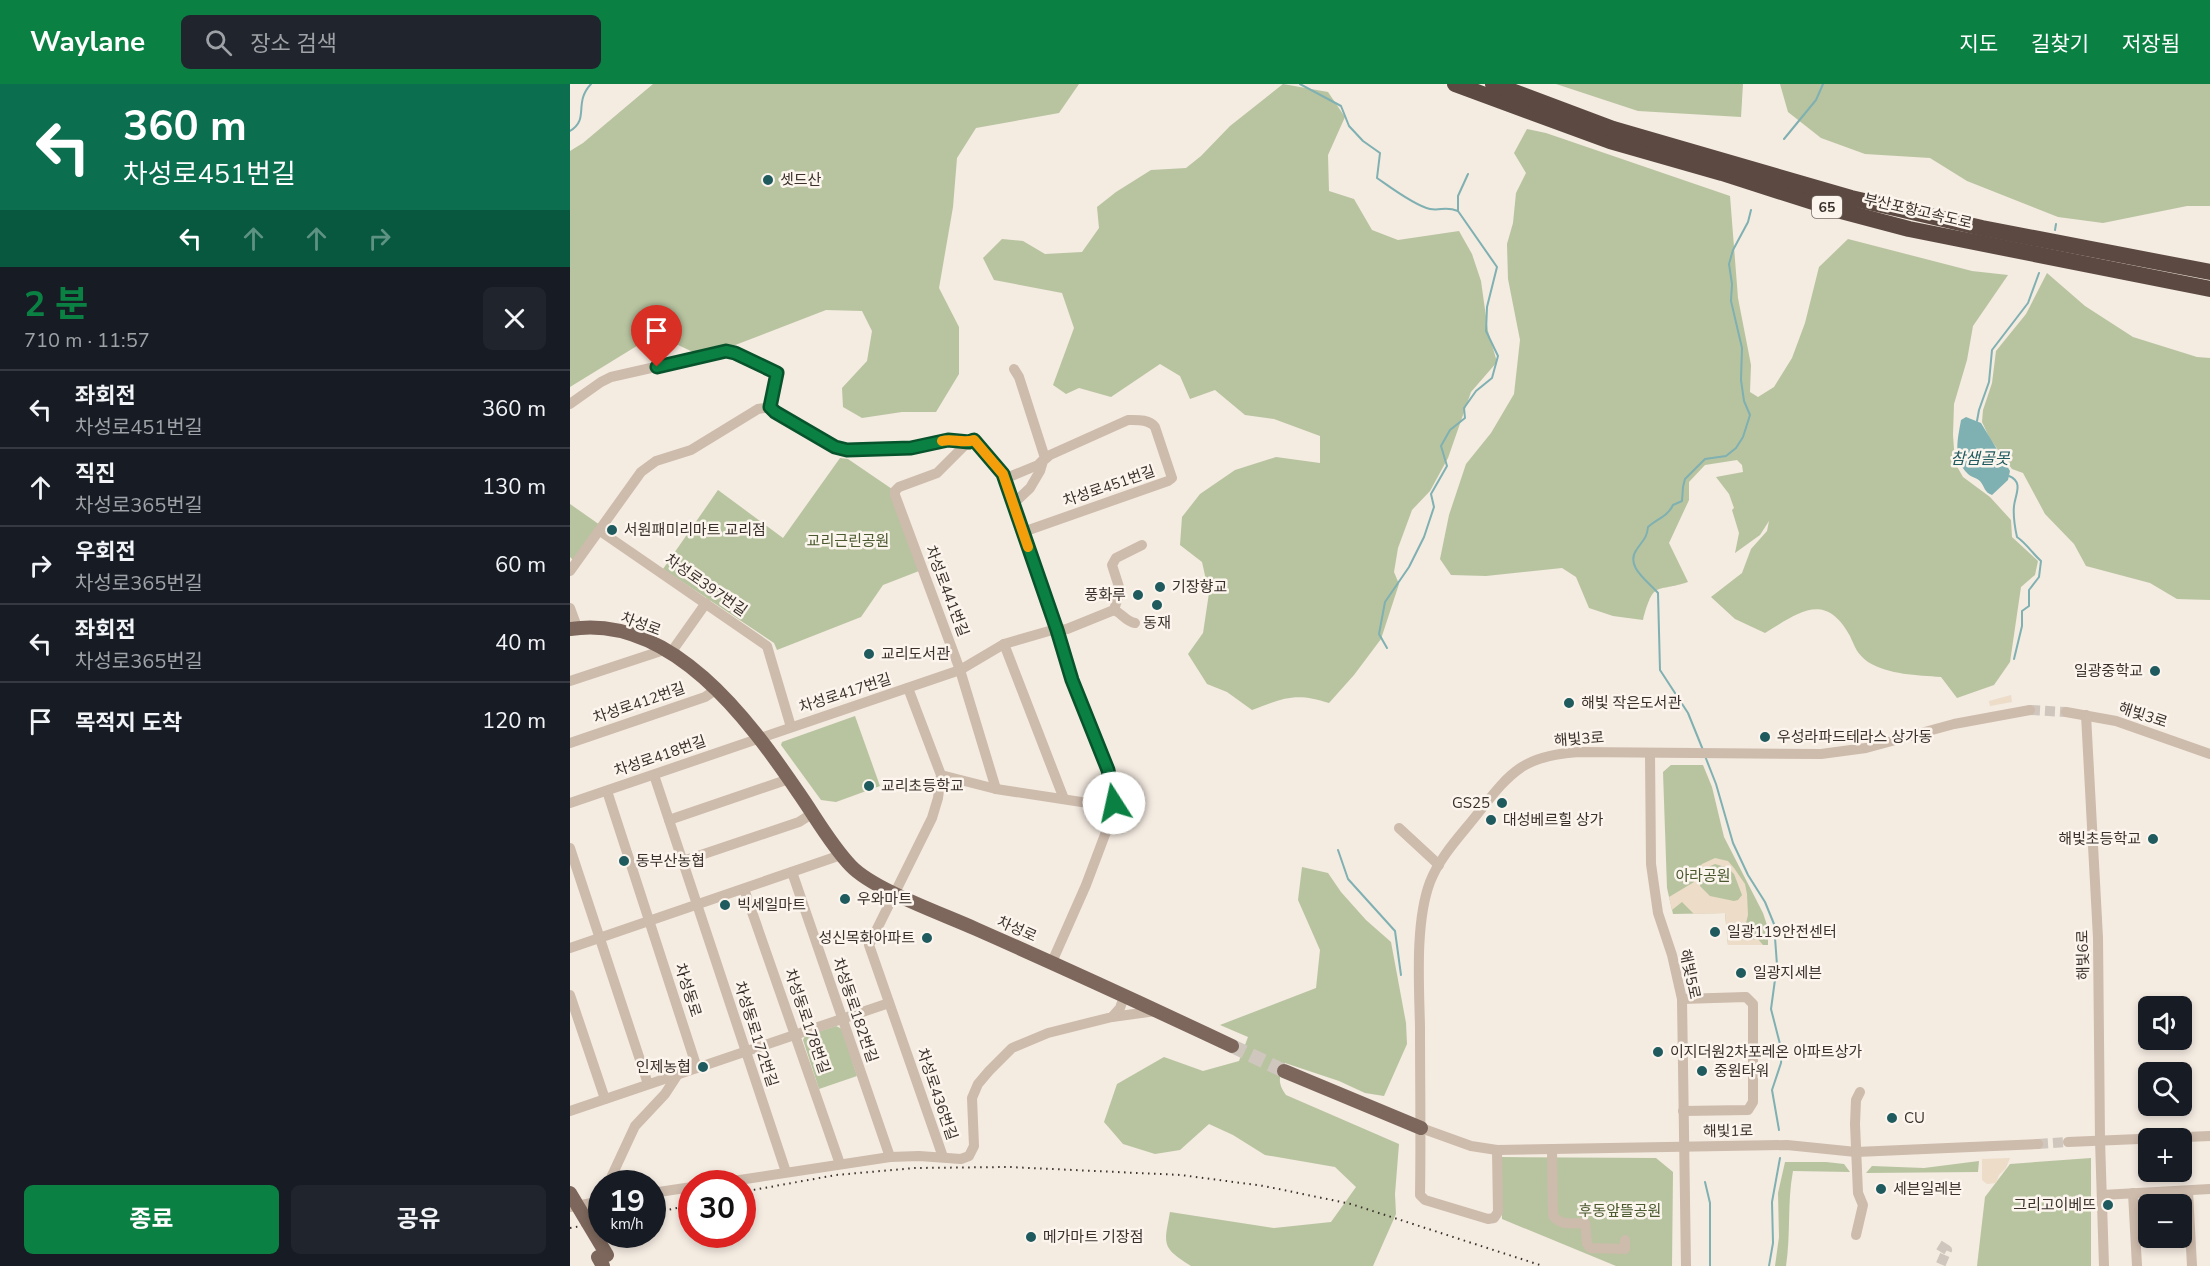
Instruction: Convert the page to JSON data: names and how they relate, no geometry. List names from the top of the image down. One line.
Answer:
{"streets":{"highway":["65","부산포항고속도로"],"main road":["차성로"],"street":["차성로451번길","차성로397번길","차성로441번길","차성로417번길","차성로412번길","해빛3로","차성로418번길","해빛6로","해빛5로","차성동로","차성동로182번길","차성동로178번길","차성동로172번길","차성로436번길","해빛1로"]},"crossings":[["차성로397번길","차성로417번길"],["차성로441번길","차성로417번길"],["차성로","차성로417번길"],["차성로","차성로412번길"],["차성로","차성로418번길"],["차성로","차성로436번길"],["차성로417번길","차성로418번길"],["해빛3로","해빛6로"],["해빛3로","해빛5로"],["해빛3로","해빛1로"],["차성로418번길","차성동로"],["해빛5로","해빛1로"],["차성동로182번길","차성로436번길"],["차성동로178번길","차성로436번길"],["차성동로172번길","차성로436번길"]],"water":["참샘골못"],"parks":["교리근린공원","아라공원","후동앞뜰공원"],"places":["셋드산","서원패미리마트 교리점","기장향교","풍화루","동재","교리도서관","일광중학교","해빛 작은도서관","우성라파드테라스 상가동","교리초등학교","GS25","대성베르힐 상가","해빛초등학교","동부산농협","우와마트","빅세일마트","일광119안전센터","성신목화아파트","일광지세븐","이지더원2차포레온 아파트상가","인제농협","중원타워","CU","세븐일레븐","그리고이베뜨","메가마트 기장점"],"page":{"header":"Waylane","search":"장소 검색","nav":["지도","길찾기","저장됨"],"turn":["360 m","차성로451번길"],"heading":["2 분","710 m · 11:57"],"list":[{"name":"좌회전","note":"차성로451번길","value":"360 m"},{"name":"직진","note":"차성로365번길","value":"130 m"},{"name":"우회전","note":"차성로365번길","value":"60 m"},{"name":"좌회전","note":"차성로365번길","value":"40 m"},{"name":"목적지 도착","value":"120 m"}],"map_buttons":["+","−"],"speed":"19 km/h","limit":"30","buttons":["종료","공유"]}}
